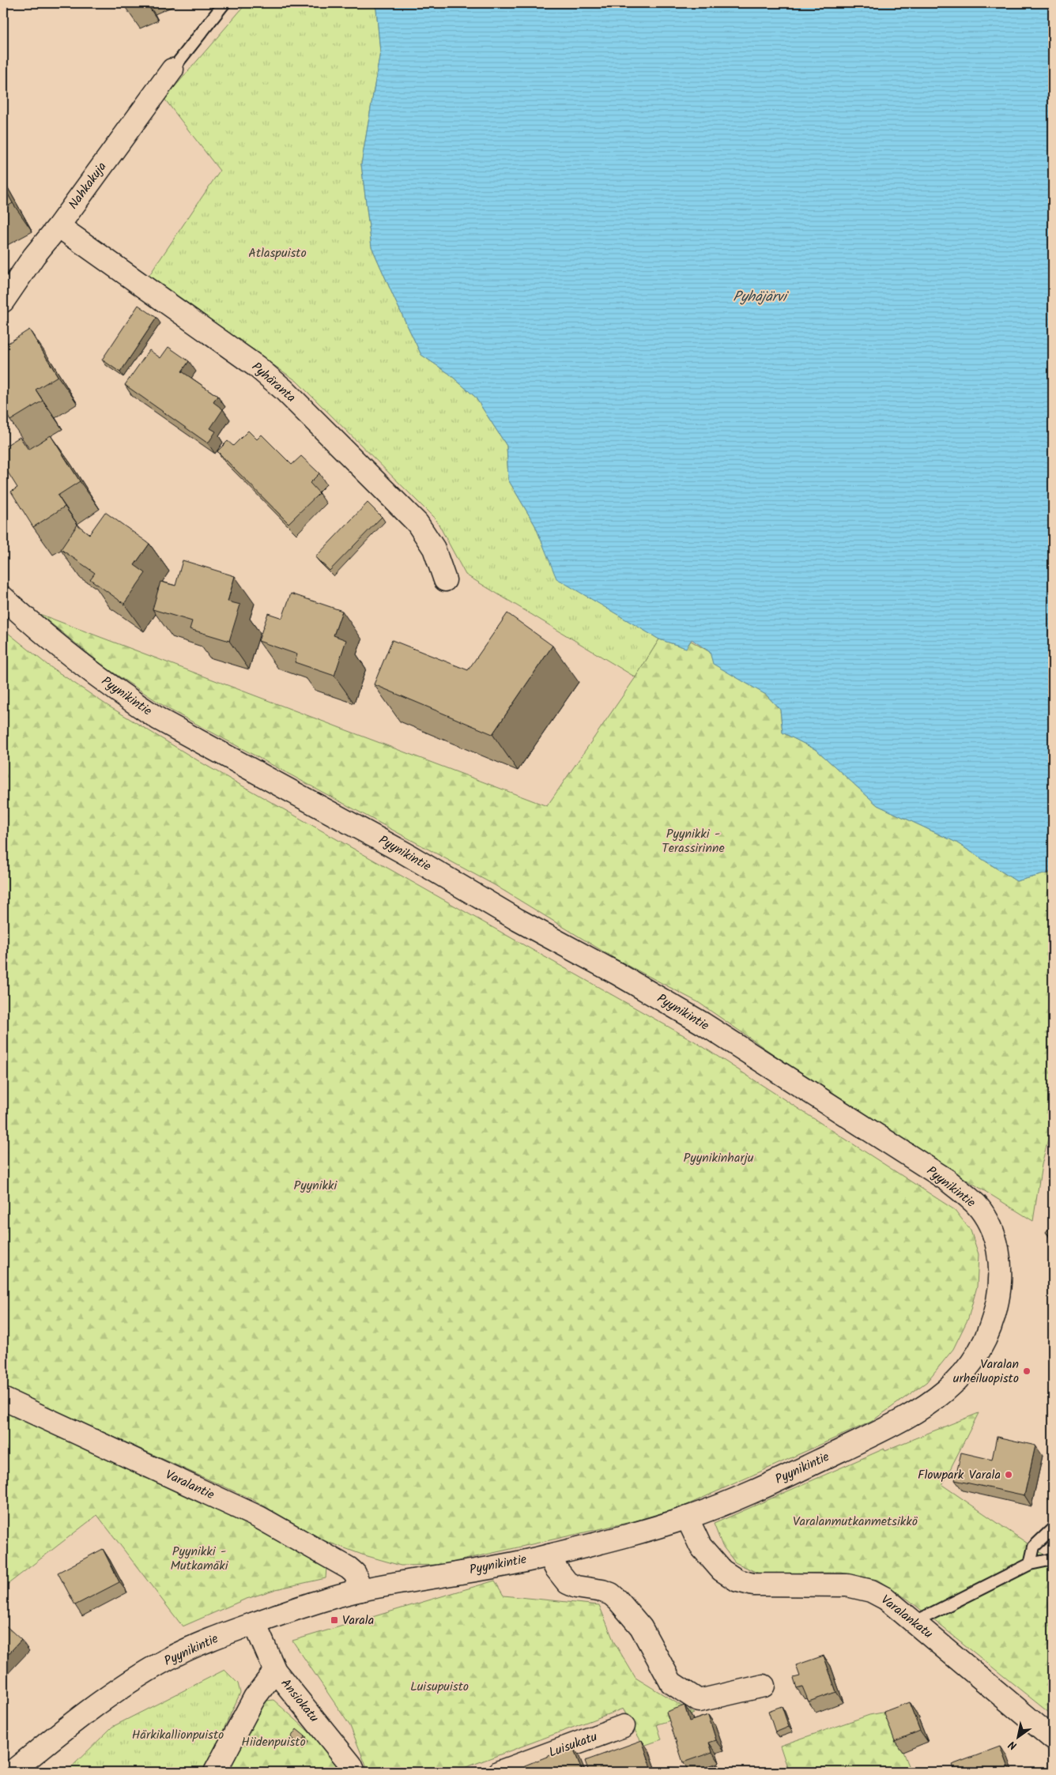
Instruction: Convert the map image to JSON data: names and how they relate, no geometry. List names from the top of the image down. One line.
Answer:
{"streets":{"street":["Nahkakuja","Pyhäranta","Pyynikintie","Varalantie","Varalankatu","Ansiokatu","Luisukatu"]},"crossings":[["Nahkakuja","Pyhäranta"],["Pyynikintie","Varalantie"],["Pyynikintie","Varalankatu"],["Pyynikintie","Ansiokatu"]],"water":["Pyhäjärvi"],"parks":["Atlaspuisto","Pyynikki - Terassirinne","Pyynikinharju","Pyynikki","Varalanmutkanmetsikkö","Pyynikki - Mutkamäki","Luisupuisto","Härkikallionpuisto","Hiidenpuisto"],"places":{"other":["Varalan urheiluopisto","Flowpark Varala"],"transit":["Varala"]},"north":"bottom left"}
